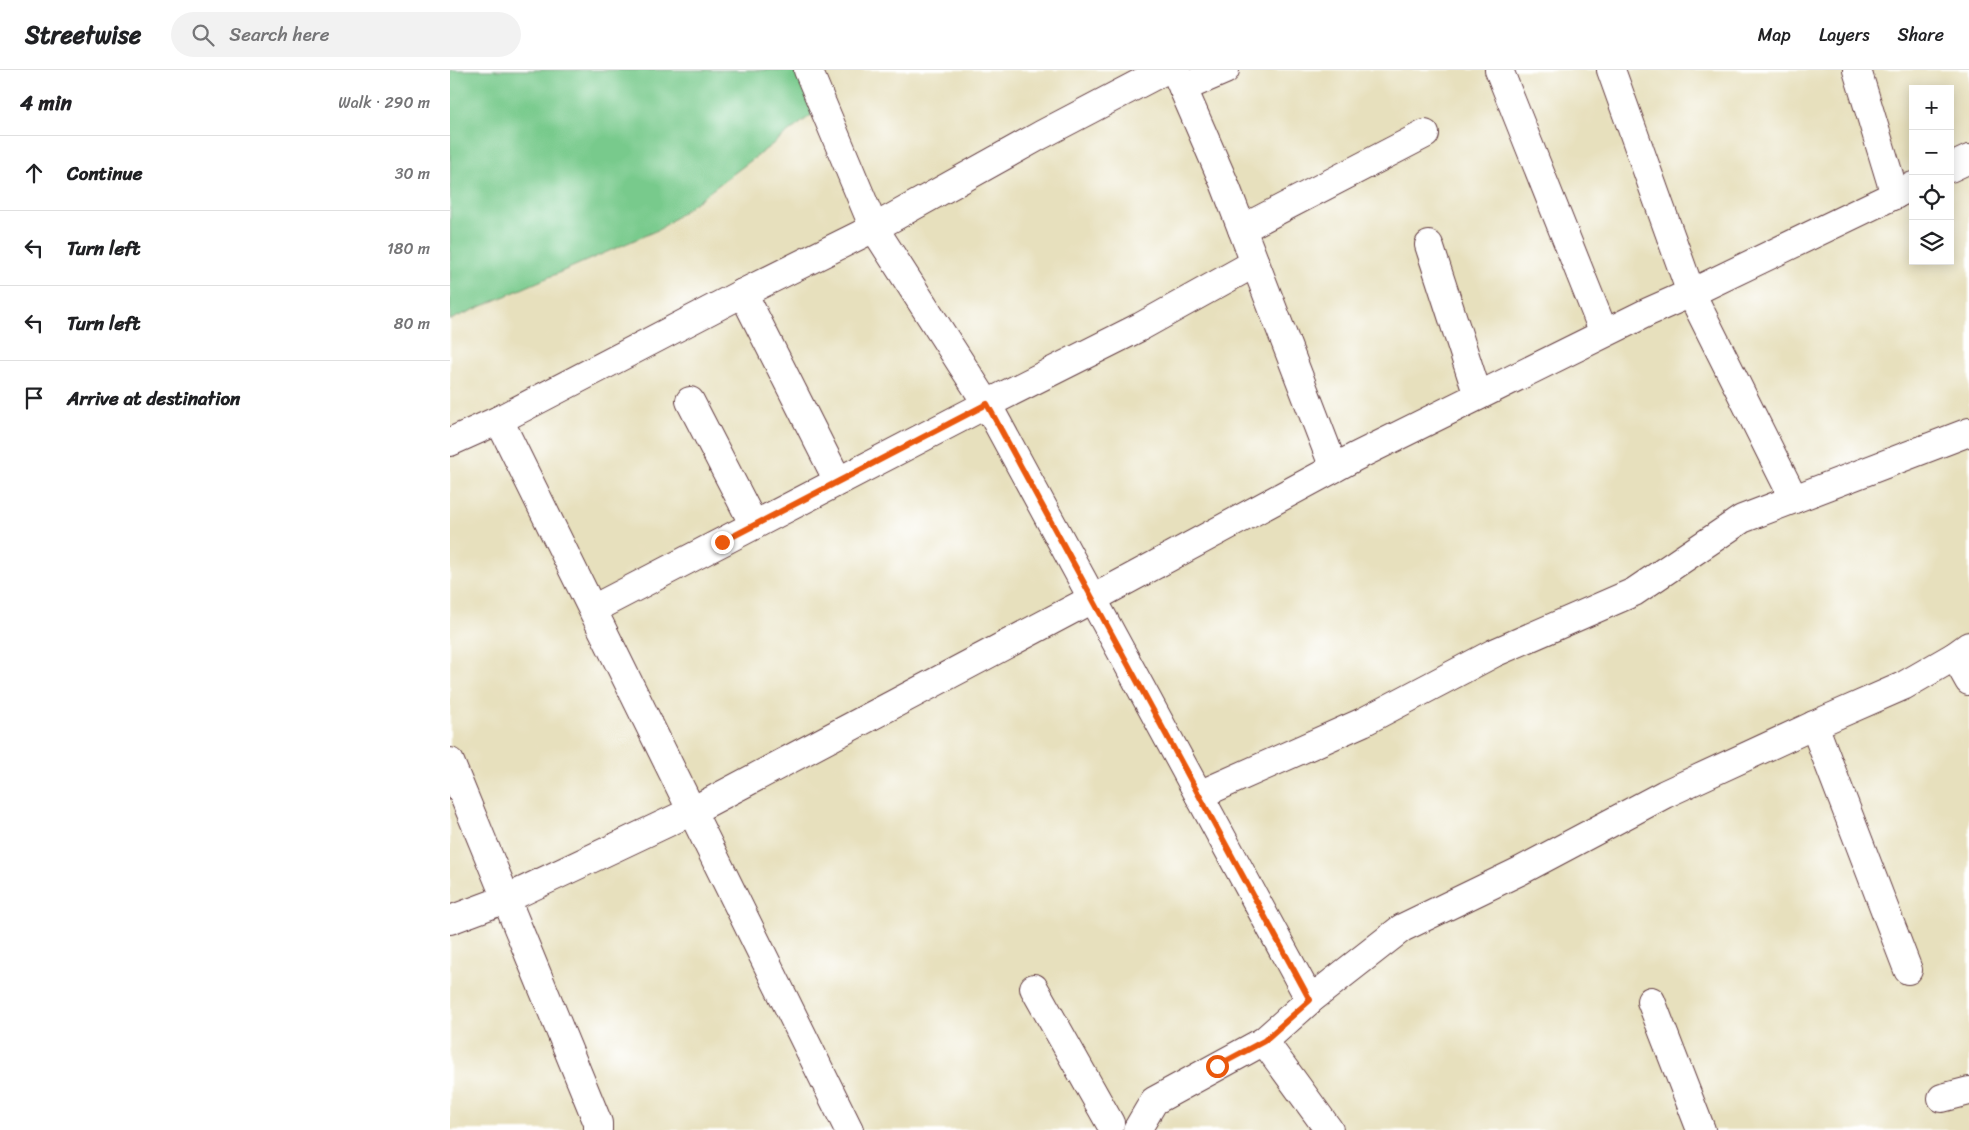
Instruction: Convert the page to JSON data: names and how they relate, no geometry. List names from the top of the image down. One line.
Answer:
{"page":{"header":"Streetwise","search":"Search here","nav":["Map","Layers","Share"],"heading":["4 min","Walk · 290 m"],"map_buttons":["+","−"],"list":[["Continue","30 m"],["Turn left","180 m"],["Turn left","80 m"],"Arrive at destination"]}}
